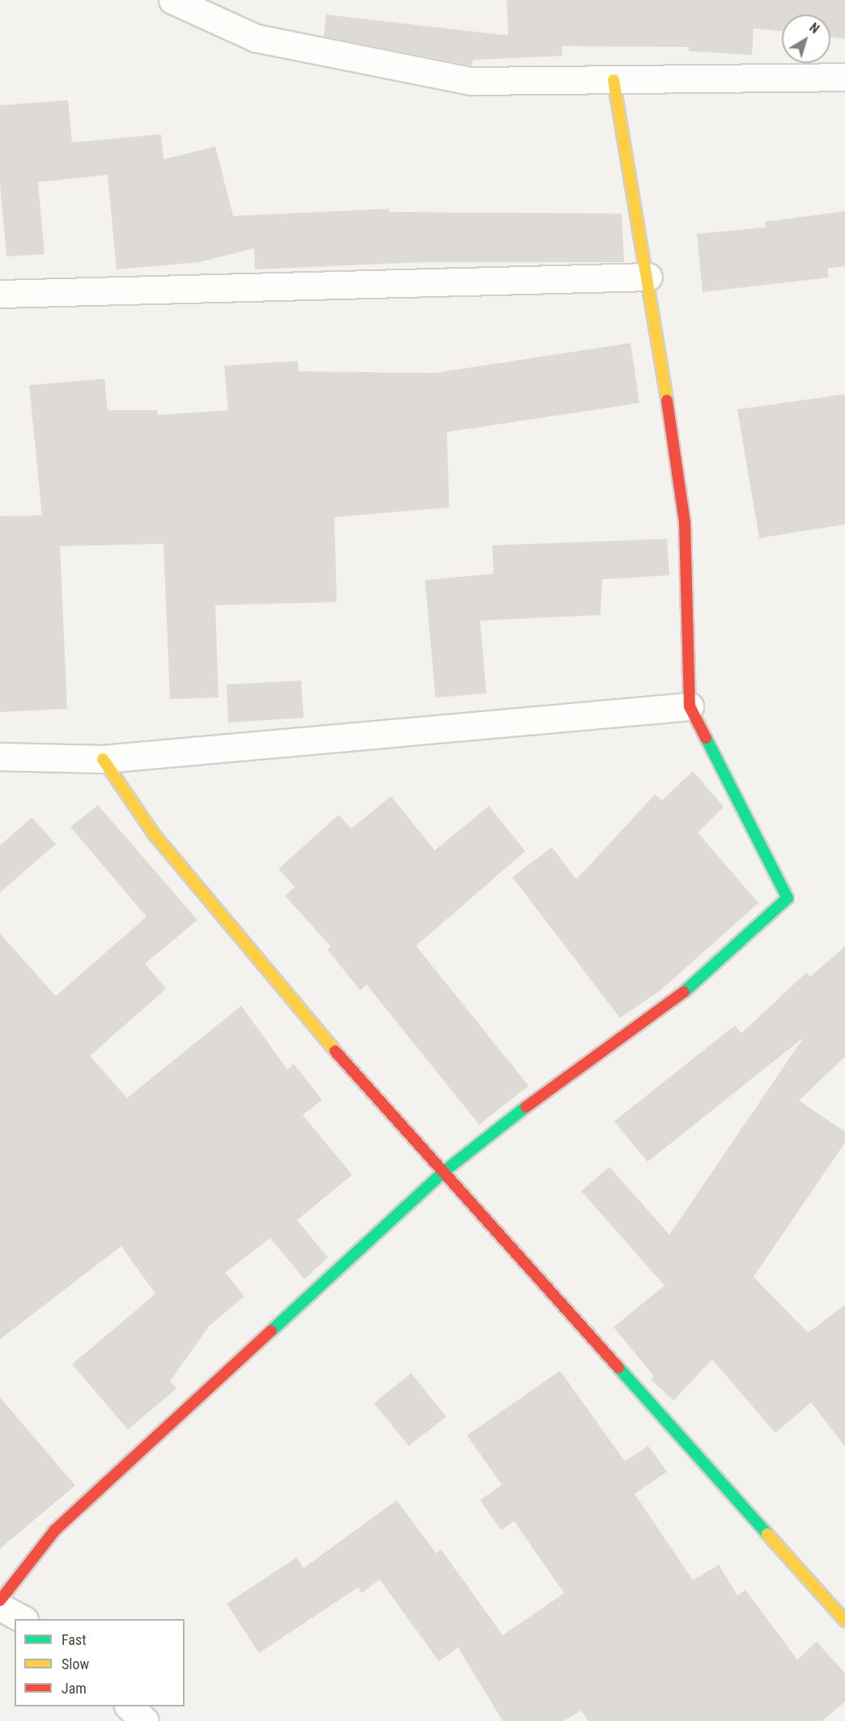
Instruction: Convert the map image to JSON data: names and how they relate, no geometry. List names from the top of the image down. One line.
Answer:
{"legend":["Fast","Slow","Jam"],"north":"top right"}
